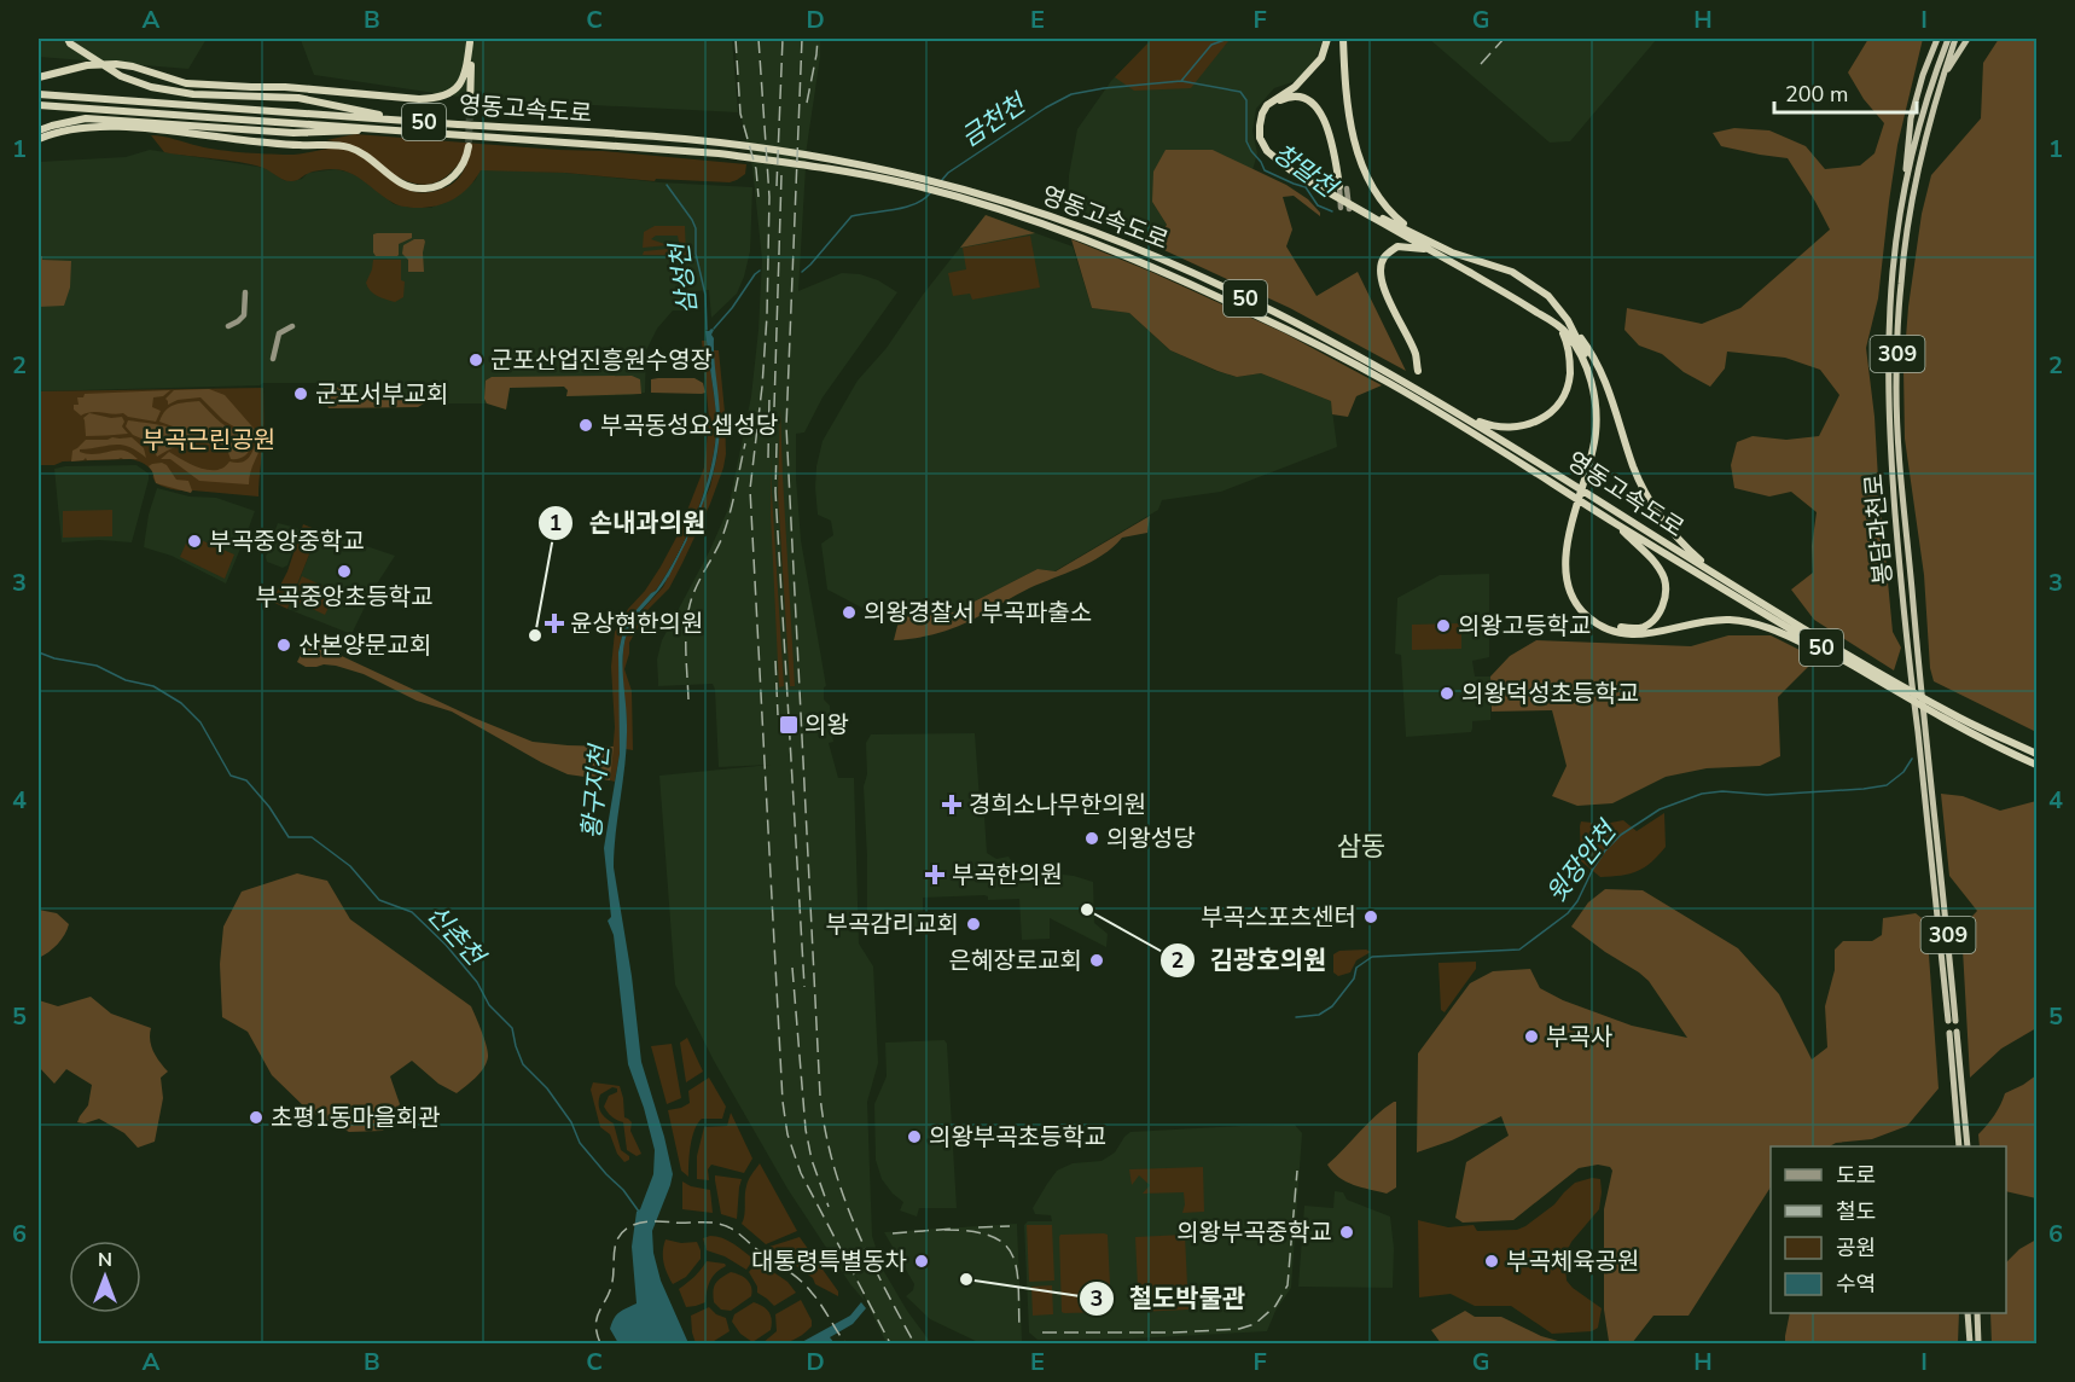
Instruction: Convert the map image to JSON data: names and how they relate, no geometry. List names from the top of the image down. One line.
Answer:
{"streets":{"highway":["영동고속도로","50","309","봉담과천로"]},"districts":["삼동"],"water":["금천천","창말천","삼성천","황구지천","윗장안천","신촌천"],"parks":["부곡근린공원"],"places":{"other":["군포산업진흥원수영장","군포서부교회","부곡동성요셉성당","부곡중앙중학교","부곡중앙초등학교","의왕경찰서 부곡파출소","의왕고등학교","손내과의원","산본양문교회","의왕덕성초등학교","의왕성당","김광호의원","부곡스포츠센터","부곡감리교회","은혜장로교회","부곡사","초평1동마을회관","의왕부곡초등학교","의왕부곡중학교","대통령특별동차","부곡체육공원","철도박물관"],"health":["윤상현한의원","경희소나무한의원","부곡한의원"],"transit":["의왕"]},"legend":["도로","철도","공원","수역"],"scale_bar":"200 m","north":"top","grid":{"columns":["A","B","C","D","E","F","G","H","I"],"rows":["1","2","3","4","5","6"]}}
